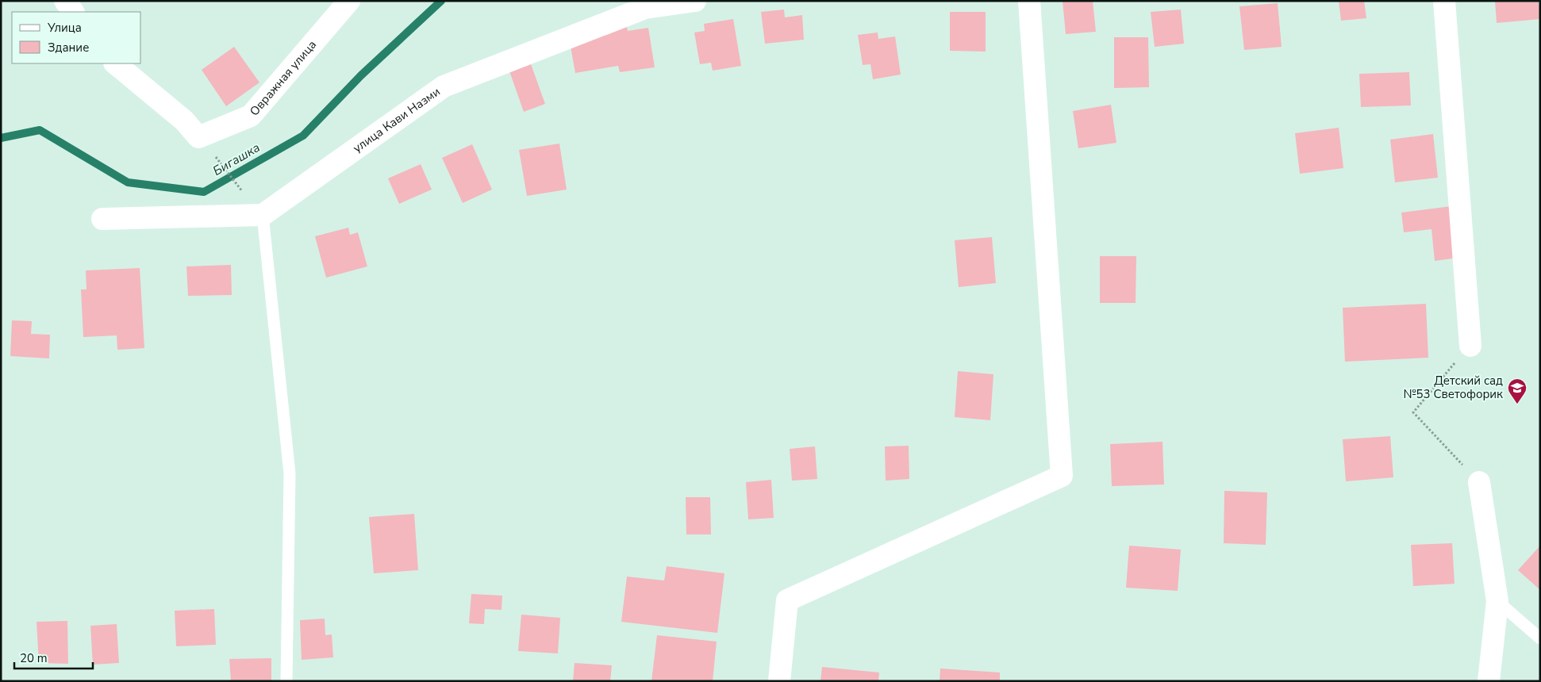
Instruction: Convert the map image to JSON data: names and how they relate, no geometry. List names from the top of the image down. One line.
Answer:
{"streets":{"street":["Овражная улица","улица Кави Назми"]},"water":["Бигашка"],"places":{"school or university":["Детский сад №53 Светофорик"]},"legend":["Улица","Здание"],"scale_bar":"20 m"}
